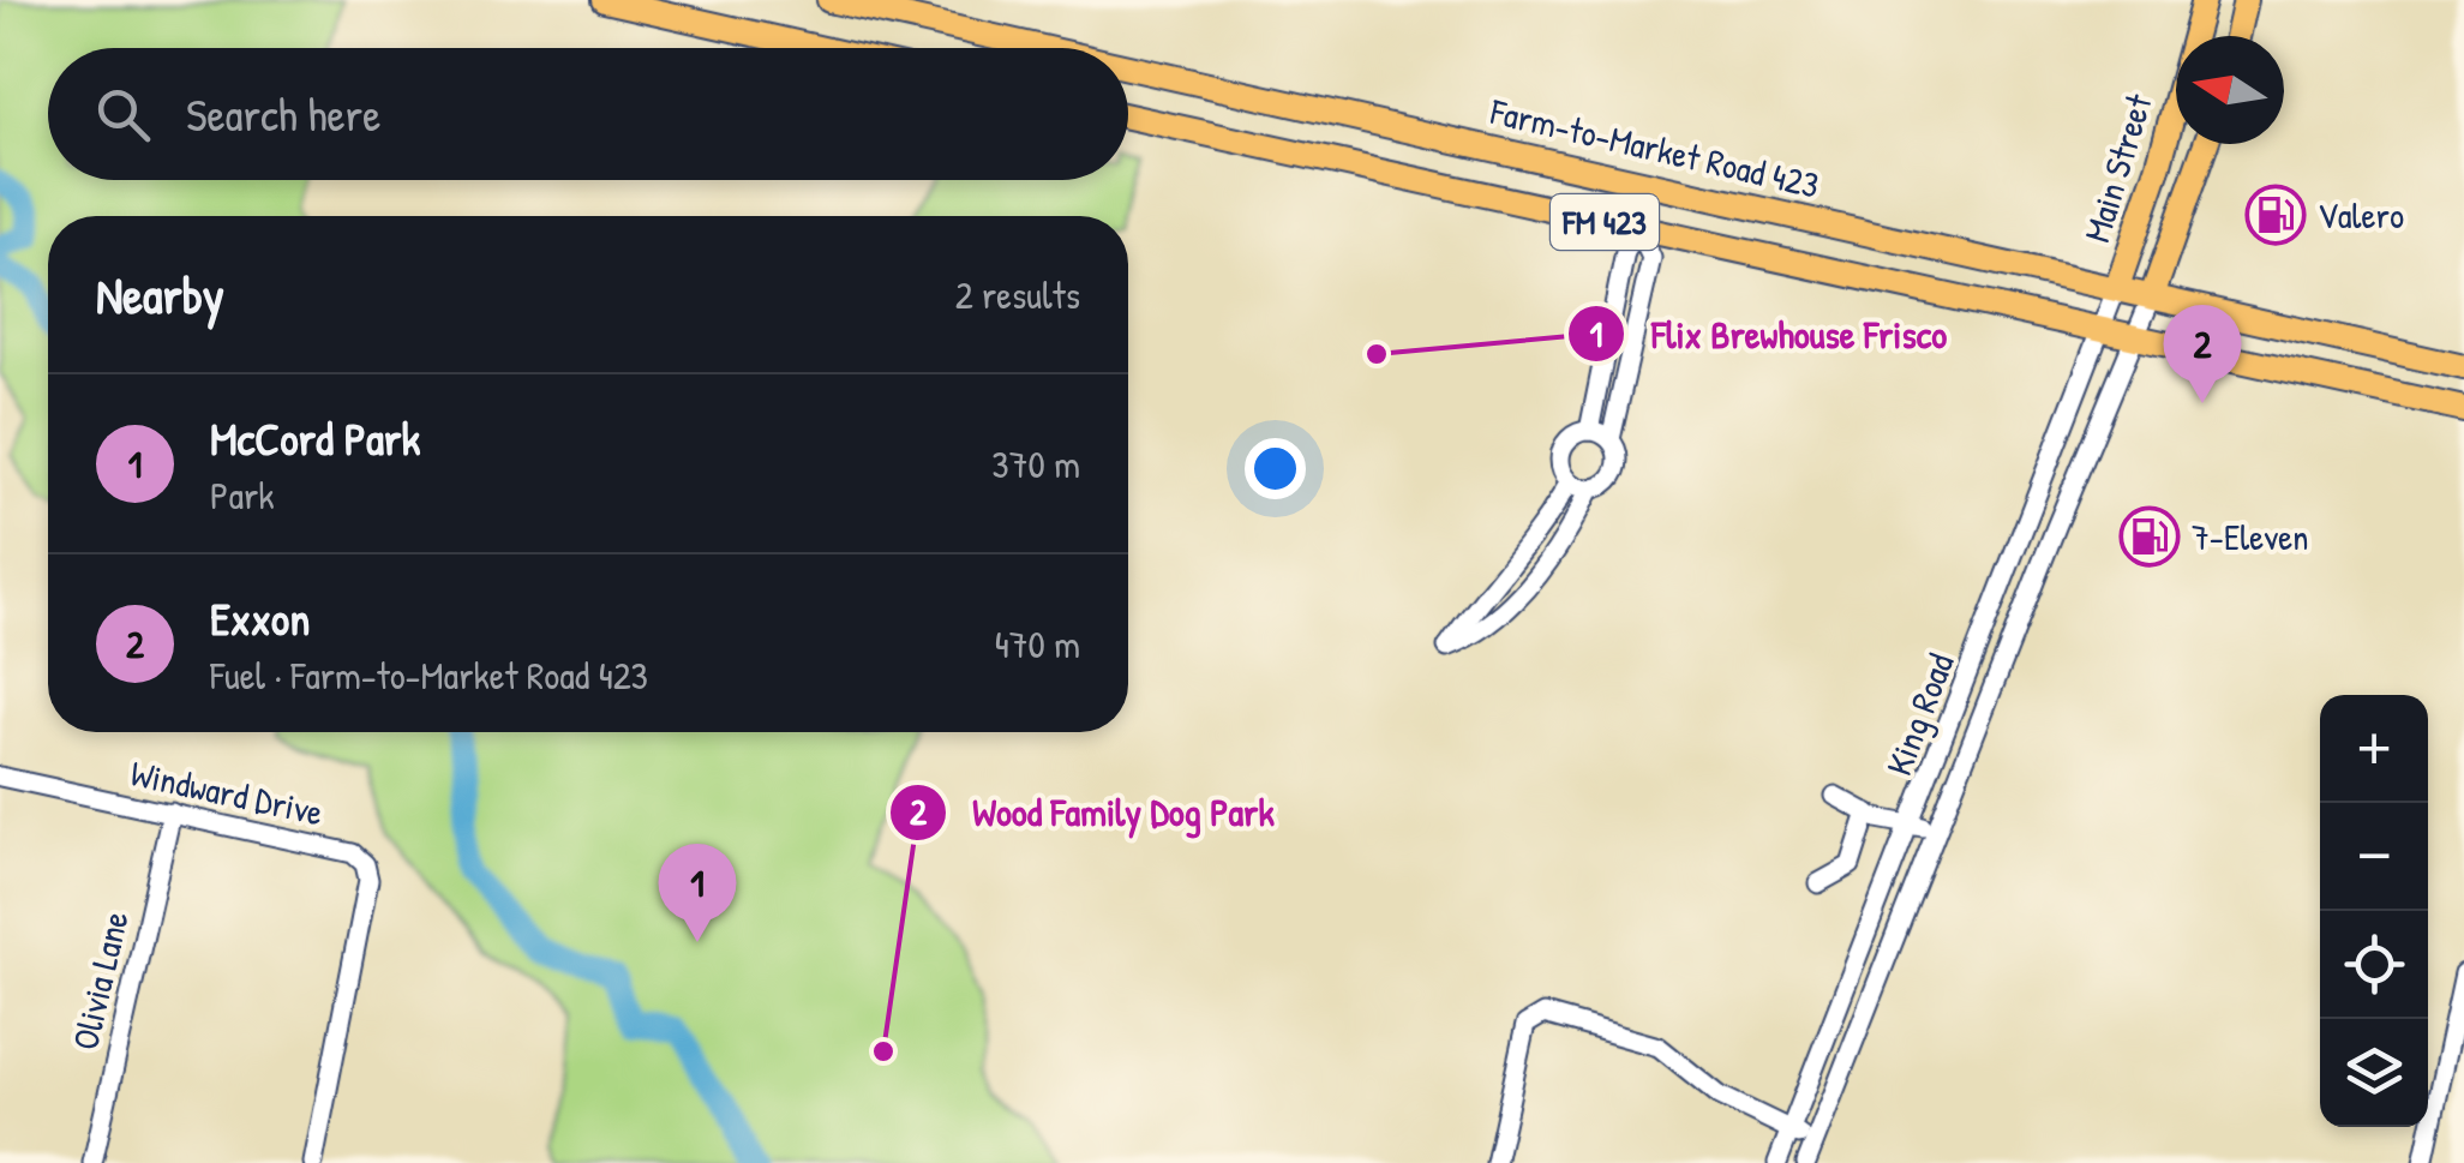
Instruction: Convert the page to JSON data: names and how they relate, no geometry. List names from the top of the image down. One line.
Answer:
{"streets":{"main road":["Farm-to-Market Road 423","Main Street","FM 423"],"street":["King Road","Windward Drive","Olivia Lane"]},"crossings":[["Farm-to-Market Road 423","Main Street"],["Farm-to-Market Road 423","King Road"],["Main Street","King Road"],["FM 423","King Road"],["Windward Drive","Olivia Lane"]],"places":{"fuel station":["Valero","7-Eleven"],"other":["Flix Brewhouse Frisco","Wood Family Dog Park"]},"north":"left","page":{"search":"Search here","heading":["Nearby","2 results"],"pins":["2","1"],"list":[{"mark":"1","name":"McCord Park","note":"Park","value":"370 m"},{"mark":"2","name":"Exxon","note":"Fuel · Farm-to-Market Road 423","value":"470 m"}],"map_buttons":["+","−"]}}
